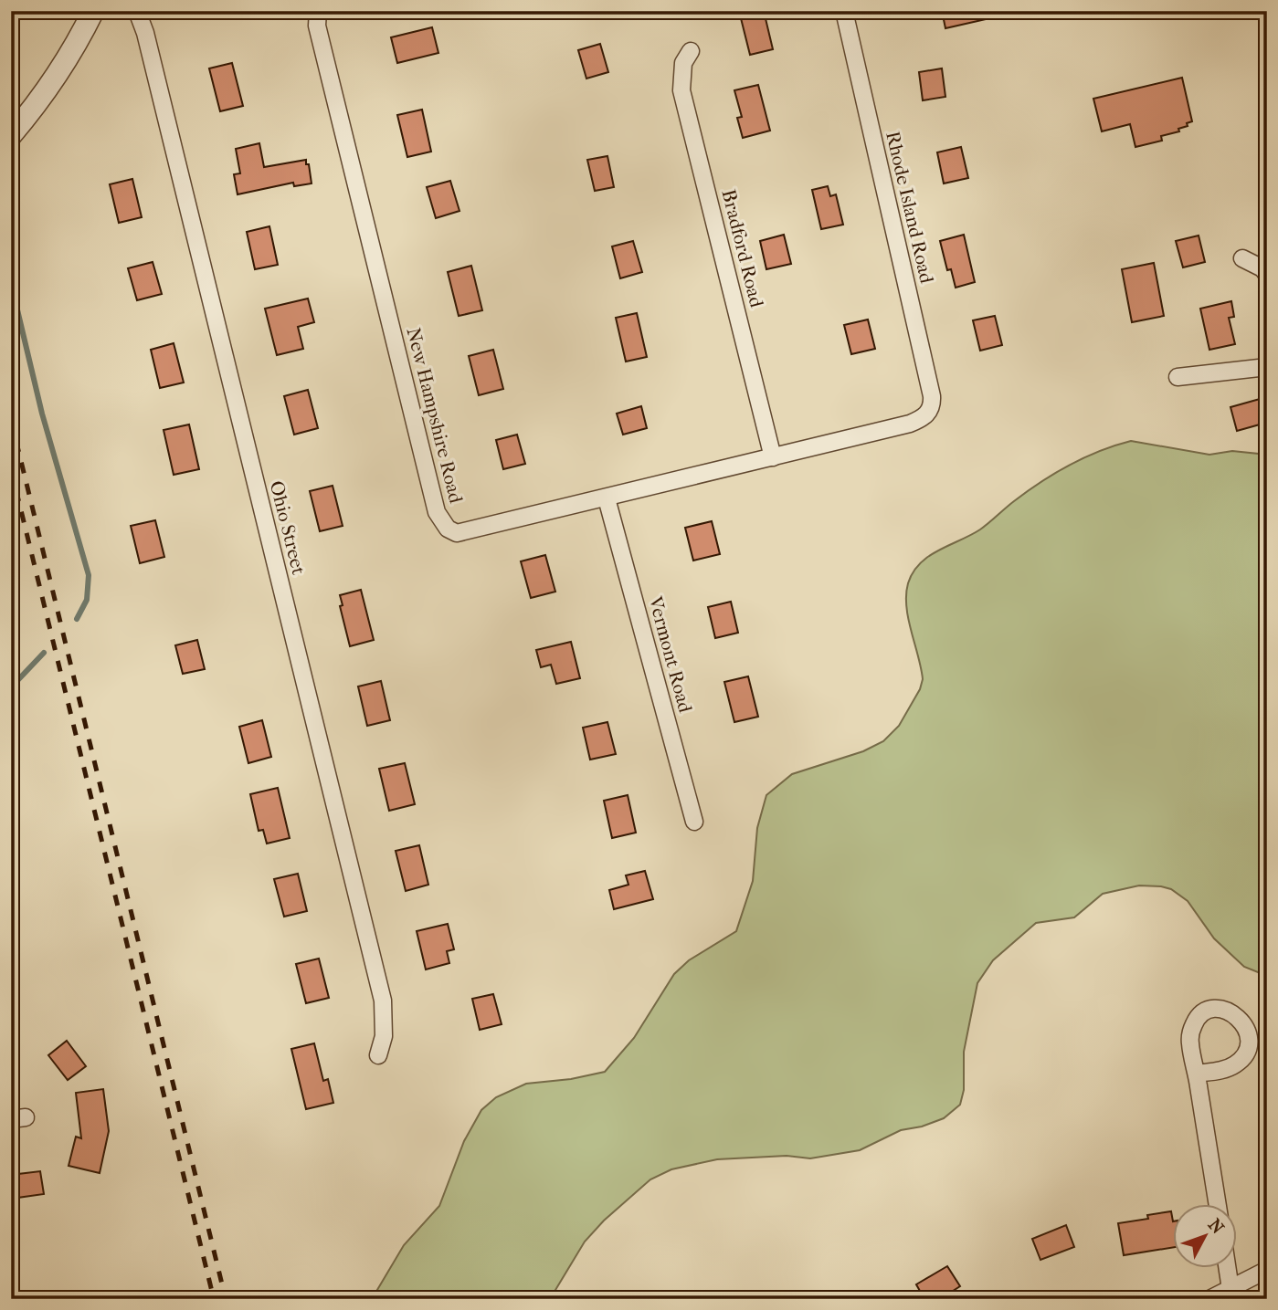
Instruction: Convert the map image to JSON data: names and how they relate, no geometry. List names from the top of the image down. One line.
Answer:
{"streets":{"street":["Rhode Island Road","Bradford Road","New Hampshire Road","Ohio Street","Vermont Road"]},"crossings":[["Rhode Island Road","New Hampshire Road"],["Bradford Road","New Hampshire Road"],["New Hampshire Road","Vermont Road"]],"north":"top right"}
